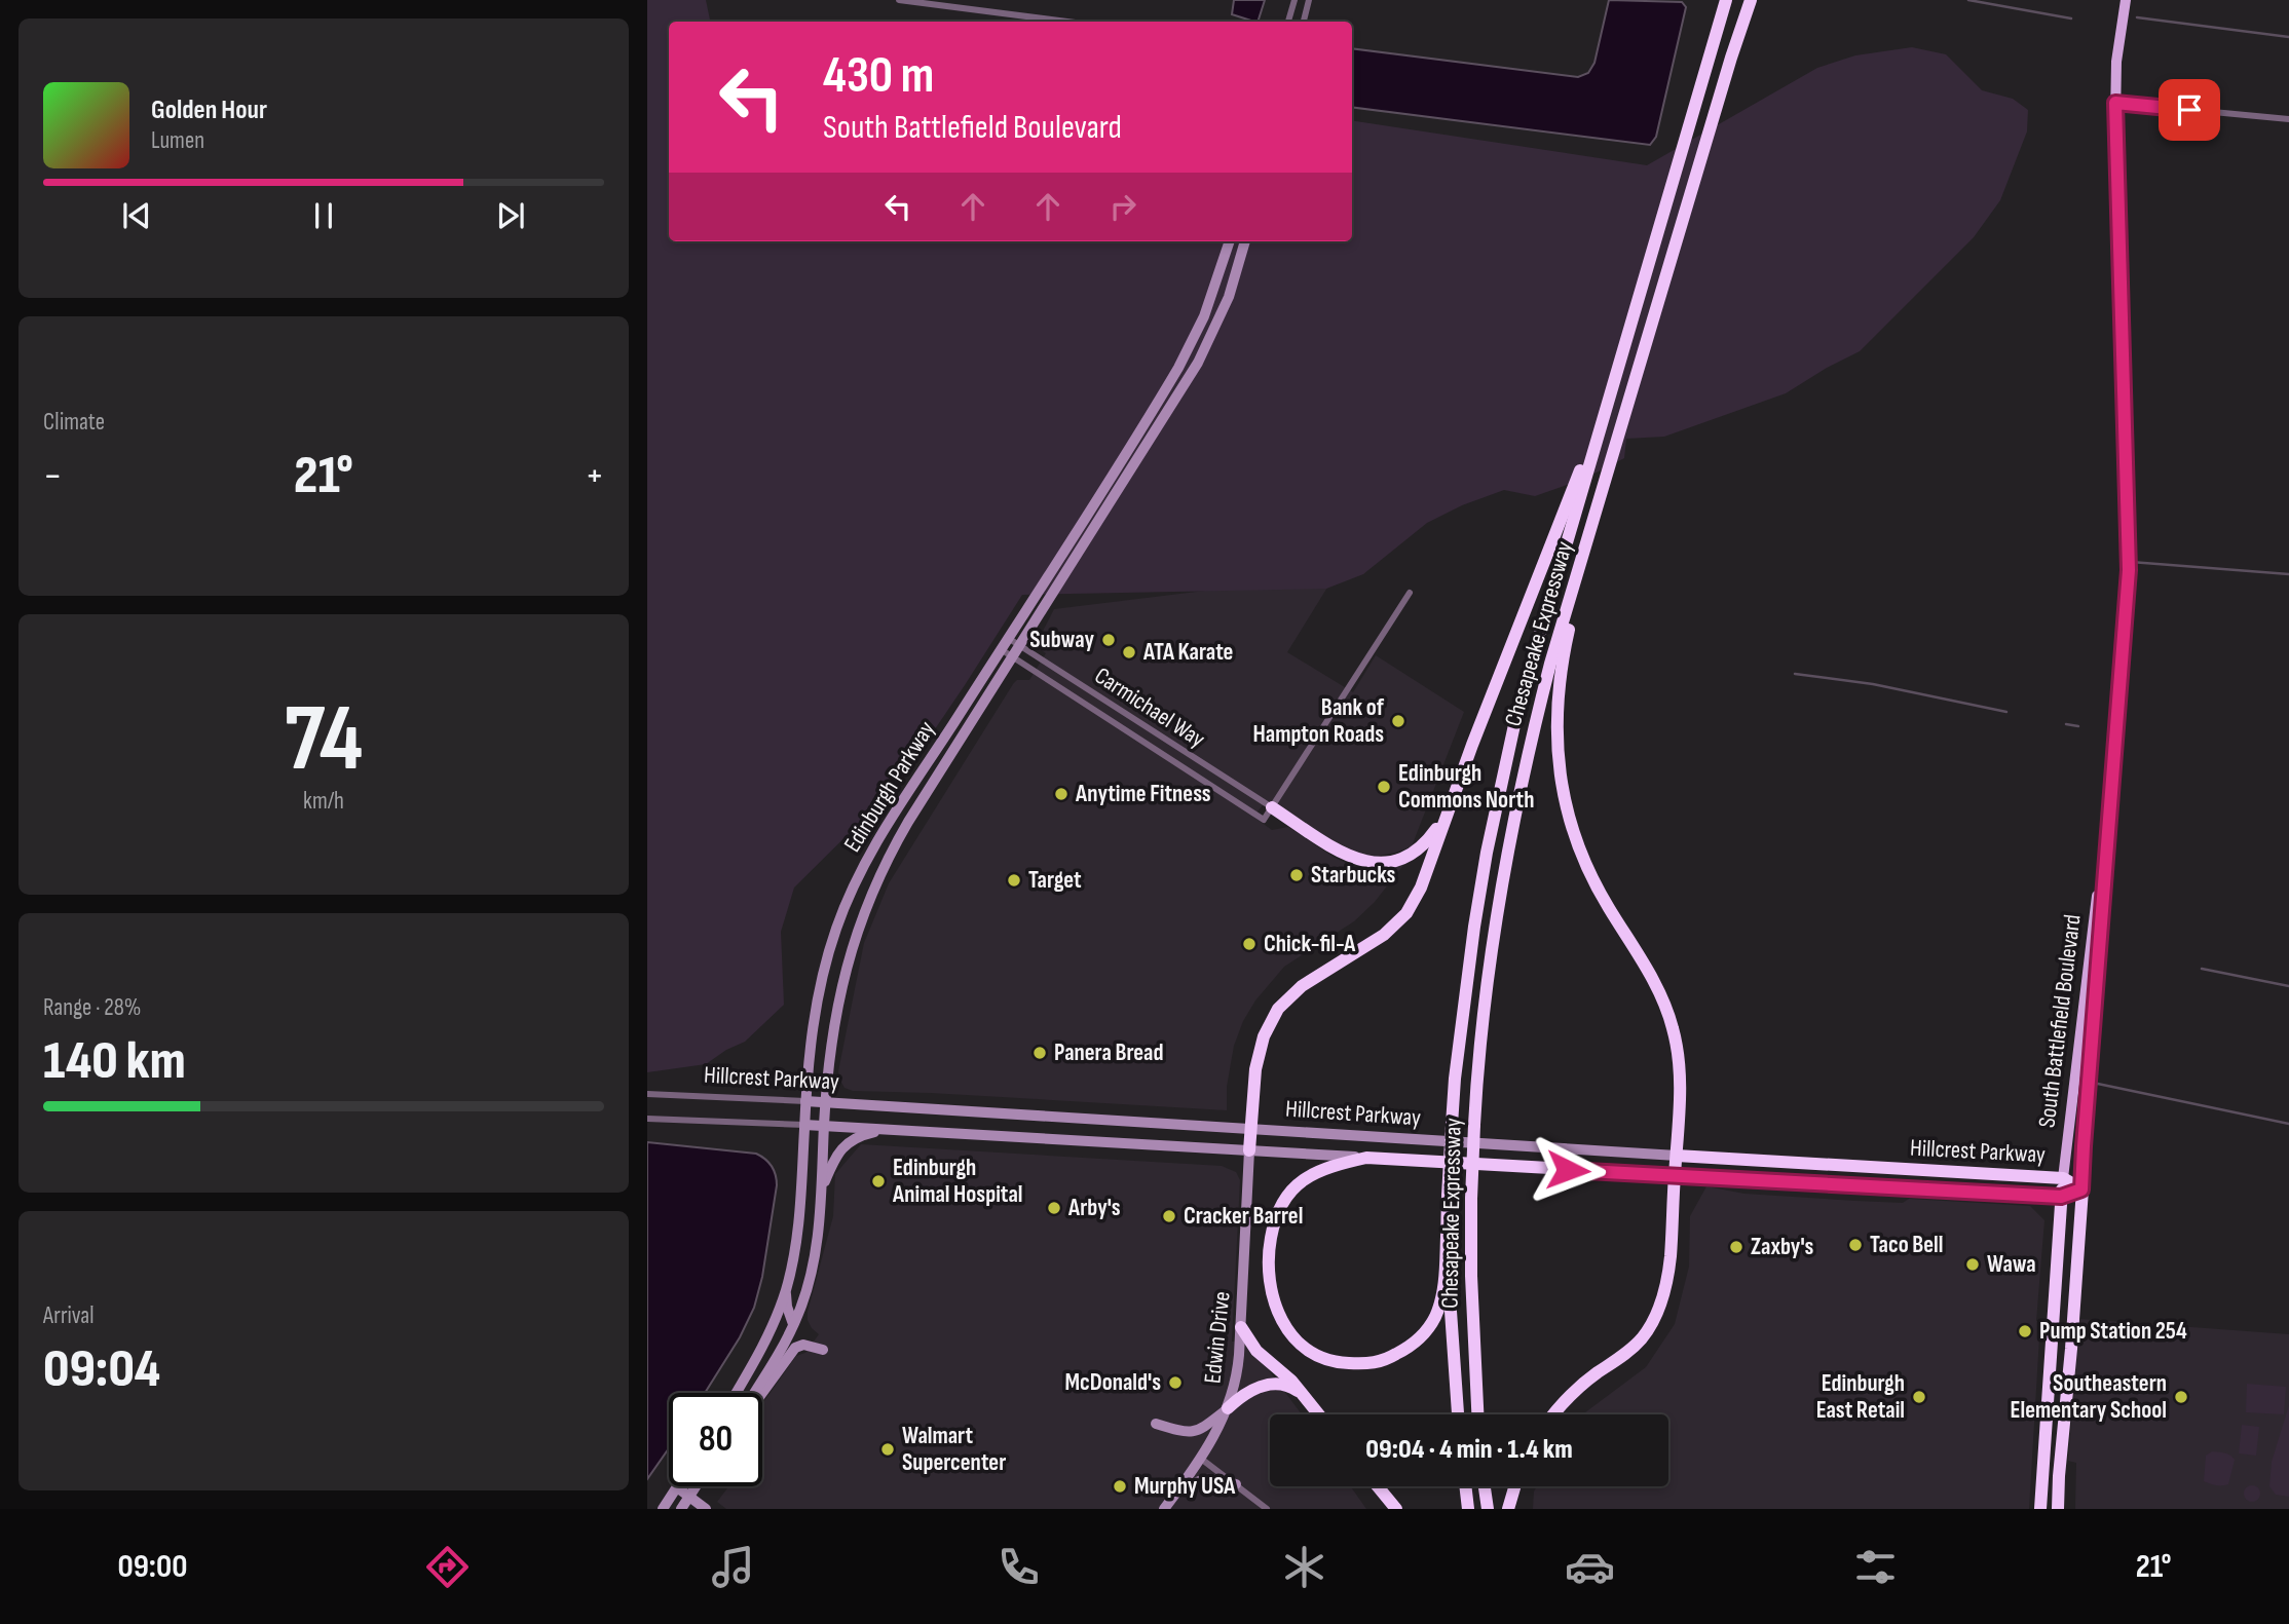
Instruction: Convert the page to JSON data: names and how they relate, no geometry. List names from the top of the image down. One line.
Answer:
{"streets":{"highway":["Chesapeake Expressway","South Battlefield Boulevard","Hillcrest Parkway"],"main road":["Edinburgh Parkway","Edwin Drive"],"street":["Carmichael Way"]},"crossings":[["Carmichael Way","Edinburgh Parkway"],["Edinburgh Parkway","Hillcrest Parkway"],["South Battlefield Boulevard","Hillcrest Parkway"],["Hillcrest Parkway","Edwin Drive"]],"places":["Subway","ATA Karate","Bank of Hampton Roads","Edinburgh Commons North","Anytime Fitness","Starbucks","Target","Chick-fil-A","Panera Bread","Edinburgh Animal Hospital","Arby's","Cracker Barrel","Taco Bell","Zaxby's","Wawa","Pump Station 254","McDonald's","Edinburgh East Retail","Southeastern Elementary School","Walmart Supercenter","Murphy USA"],"page":{"turn":["430 m","South Battlefield Boulevard"],"song":["Golden Hour","Lumen"],"tile":["Climate",["74","km/h"],["Range · 28%","140 km"],["Arrival","09:04"]],"heat":["−","21°","+"],"limit":"80","trip":"09:04 · 4 min · 1.4 km","tabs":["09:00","21°"]}}
